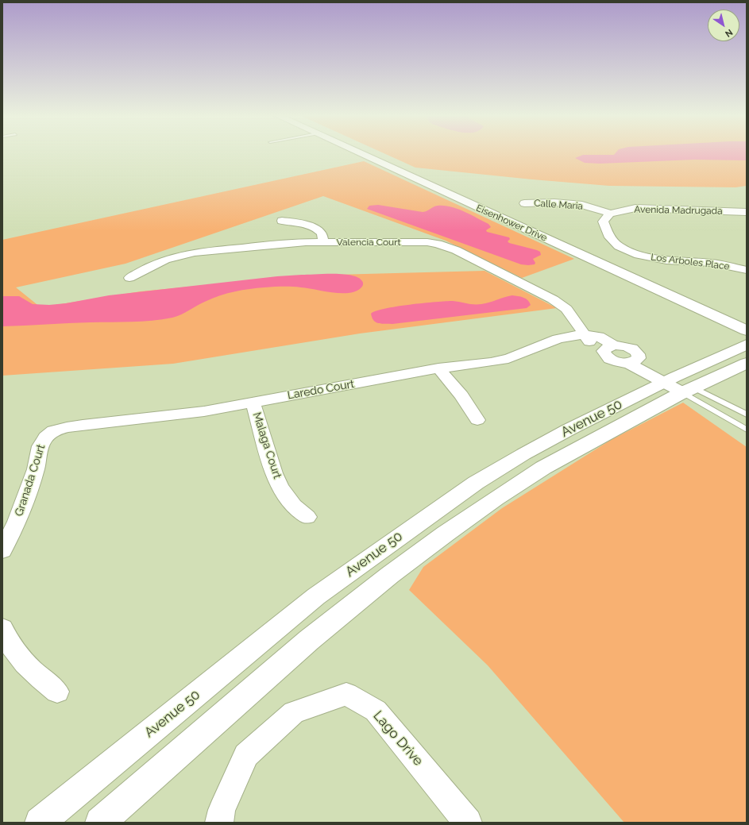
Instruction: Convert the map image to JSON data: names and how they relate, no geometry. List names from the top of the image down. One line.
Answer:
{"streets":{"main road":["Eisenhower Drive","Avenue 50"],"street":["Calle Maria","Avenida Madrugada","Valencia Court","Los Arboles Place","Laredo Court","Malaga Court","Granada Court","Lago Drive"]},"crossings":[["Calle Maria","Avenida Madrugada"],["Calle Maria","Los Arboles Place"],["Avenida Madrugada","Los Arboles Place"],["Valencia Court","Laredo Court"],["Valencia Court","Avenue 50"],["Laredo Court","Malaga Court"],["Laredo Court","Granada Court"]],"north":"bottom right"}
